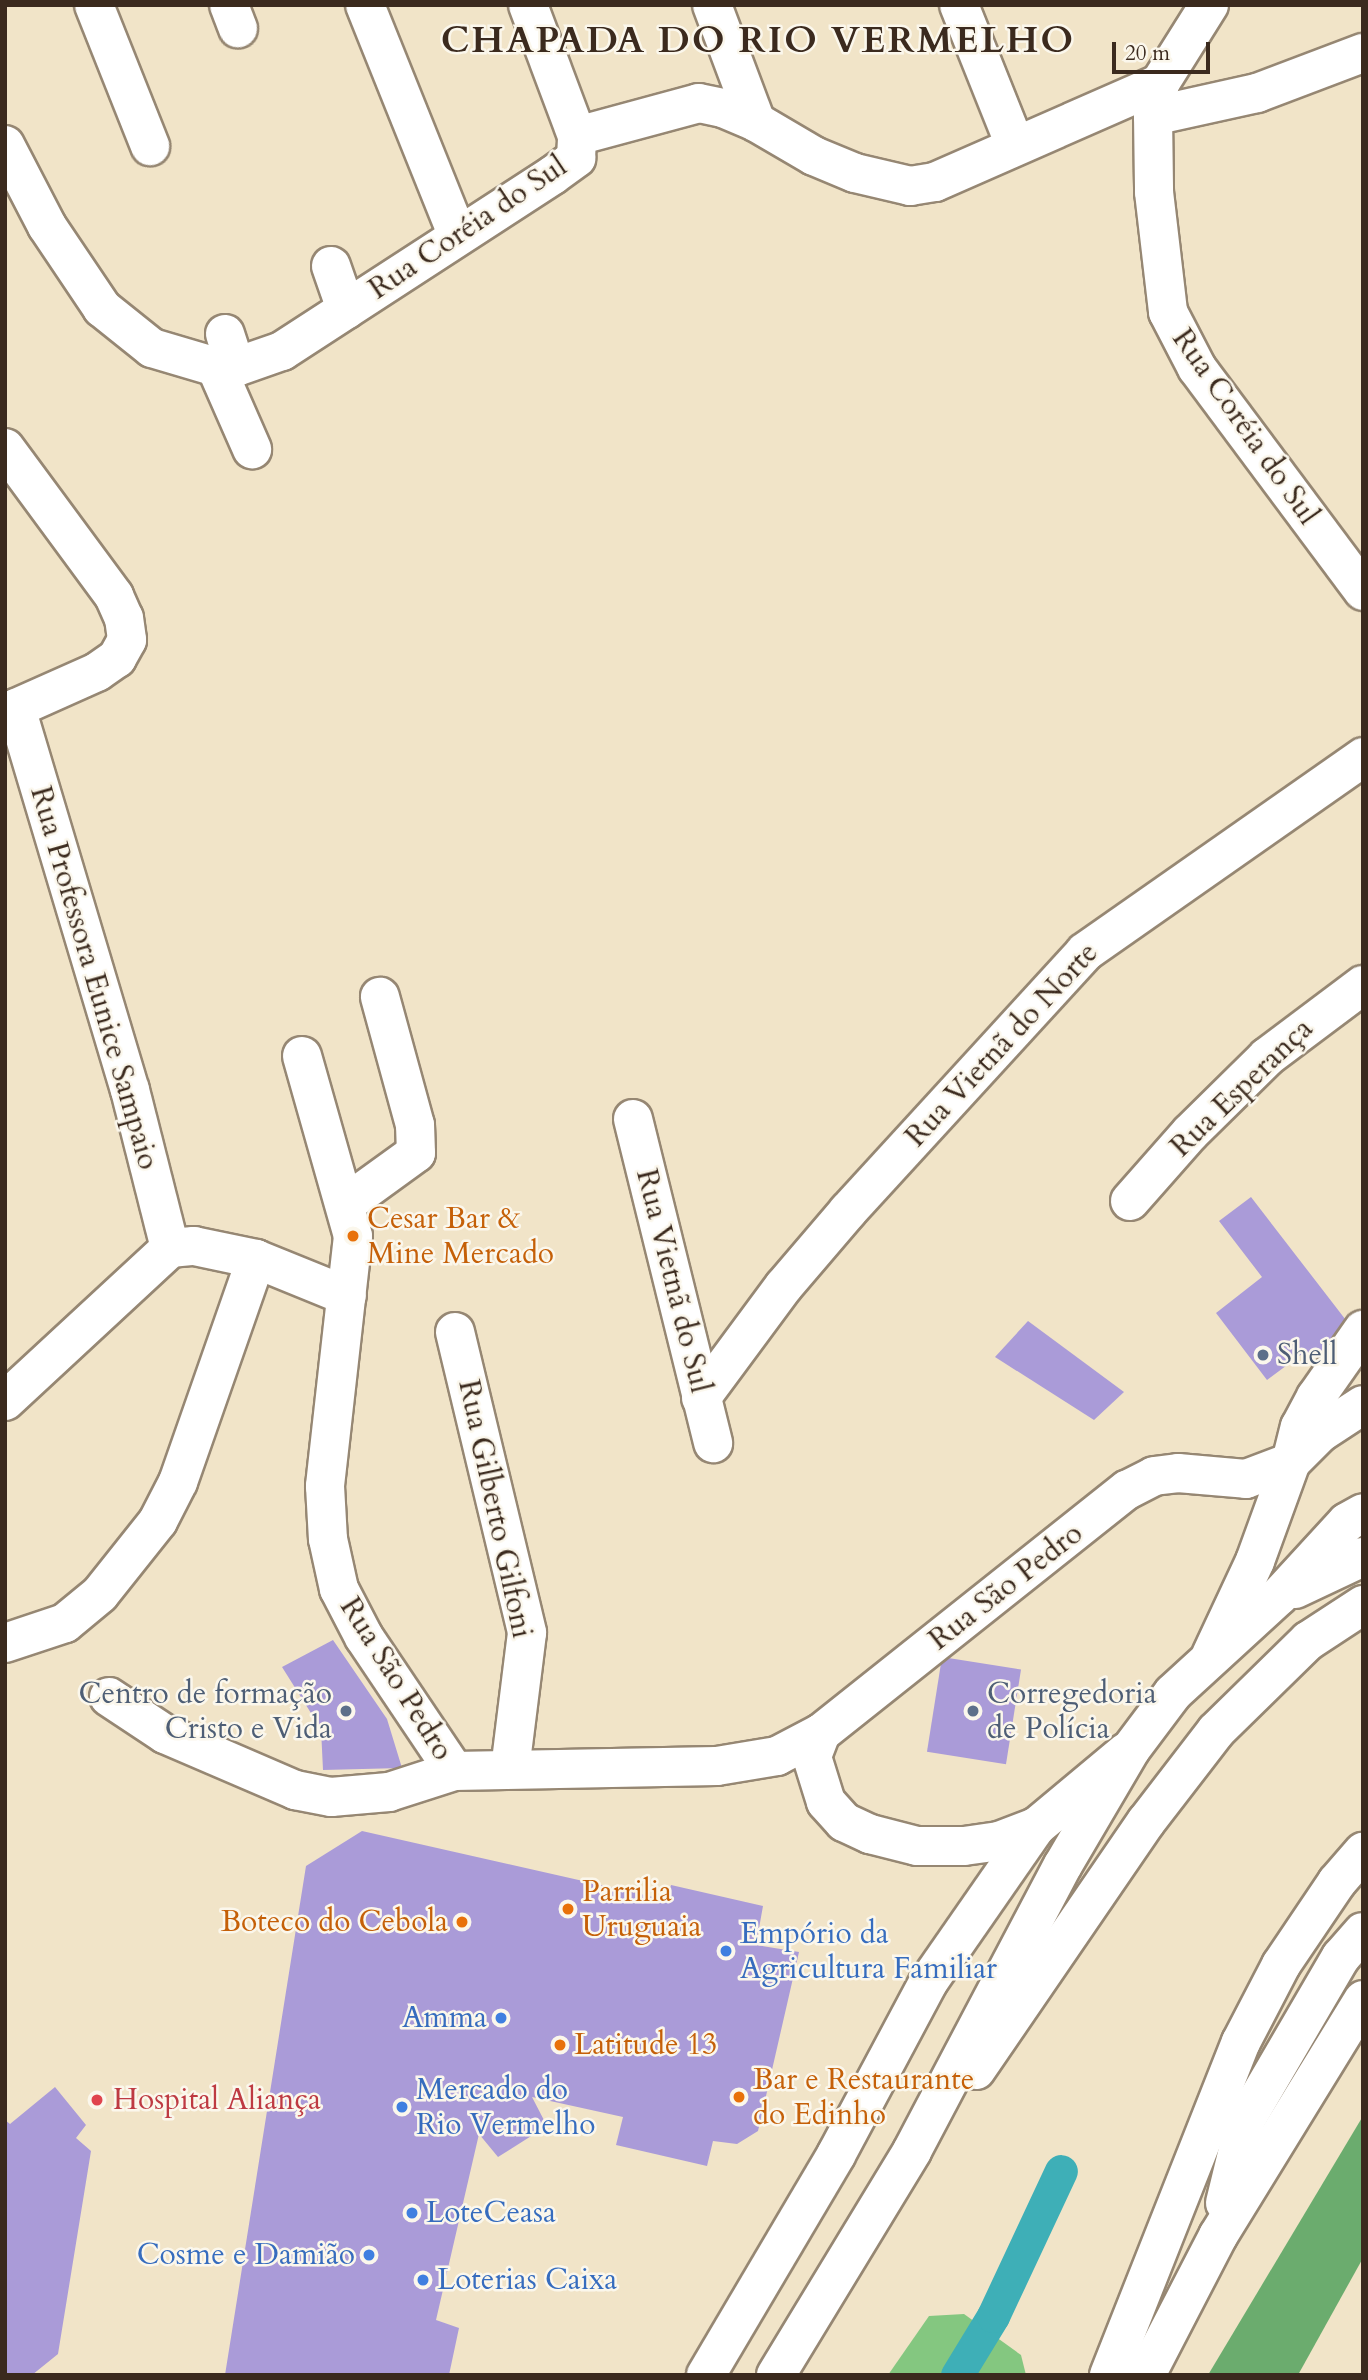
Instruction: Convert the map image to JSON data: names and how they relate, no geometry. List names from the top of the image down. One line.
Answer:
{"streets":{"street":["Rua Coréia do Sul","Rua Professora Eunice Sampaio","Rua Vietnã do Norte","Rua Esperança","Rua Vietnã do Sul","Rua Gilberto Gilfoni","Rua São Pedro"]},"crossings":[["Rua Vietnã do Norte","Rua Vietnã do Sul"],["Rua Gilberto Gilfoni","Rua São Pedro"]],"districts":["CHAPADA DO RIO VERMELHO"],"places":["Cesar Bar & Mine Mercado","Shell","Centro de formação Cristo e Vida","Corregedoria de Polícia","Parrilia Uruguaia","Boteco do Cebola","Empório da Agricultura Familiar","Amma","Latitude 13","Bar e Restaurante do Edinho","Hospital Aliança","Mercado do Rio Vermelho","LoteCeasa","Cosme e Damião","Loterias Caixa"],"scale_bar":"20 m"}
